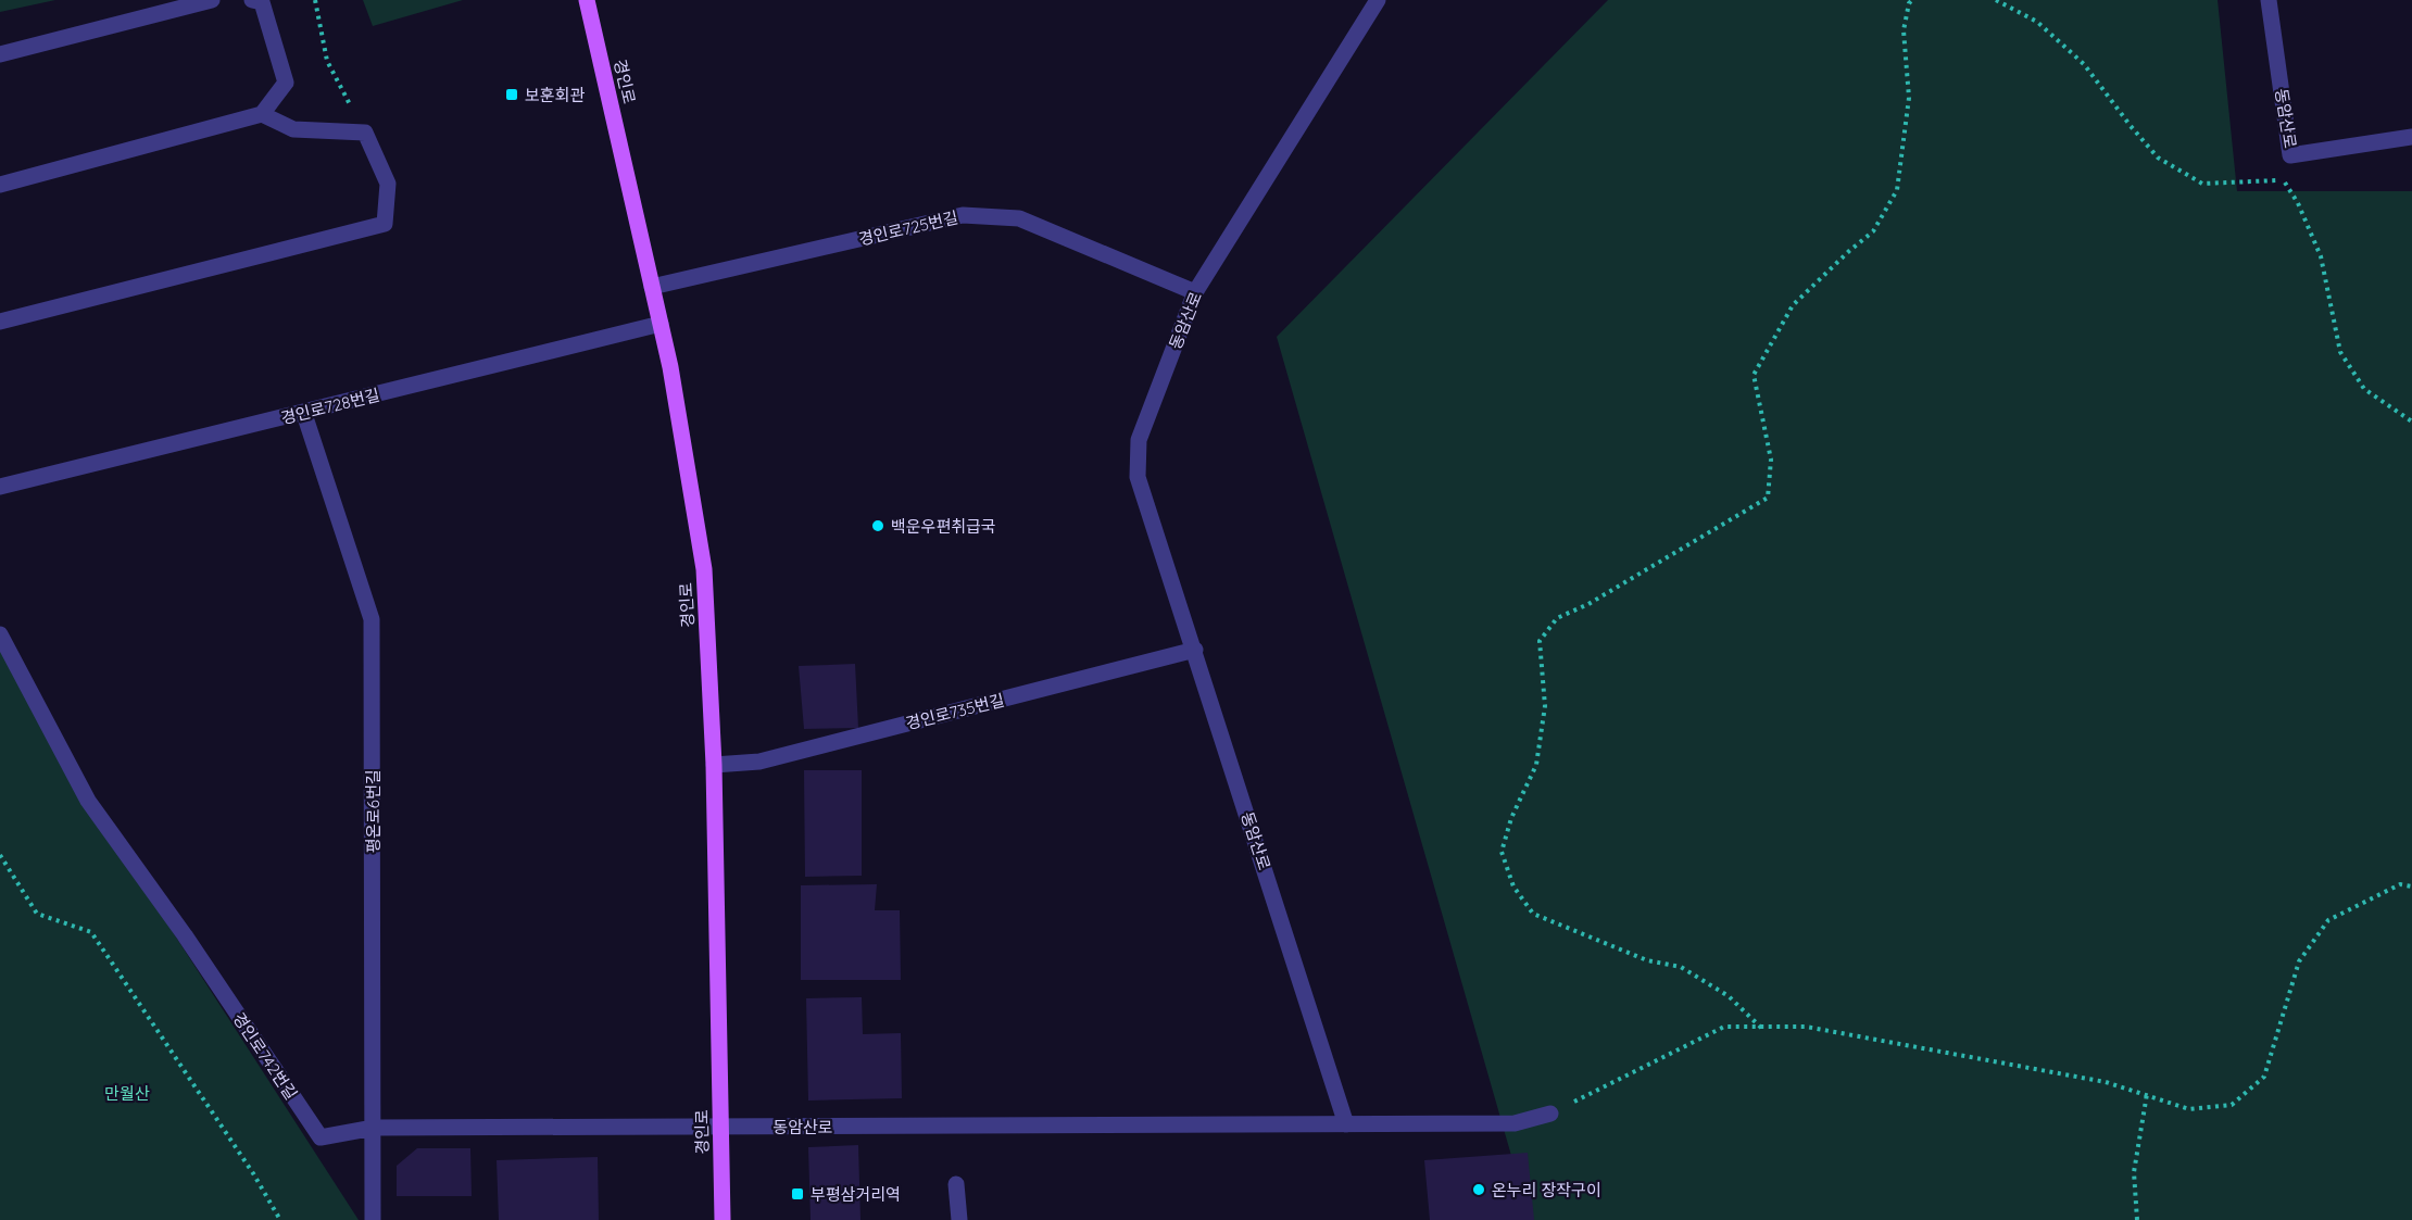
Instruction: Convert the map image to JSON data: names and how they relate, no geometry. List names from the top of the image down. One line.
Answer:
{"streets":{"main road":["경인로"],"lane":["동암산로","경인로725번길","경인로728번길","경인로735번길","평온로6번길","경인로742번길"]},"crossings":[["경인로","동암산로"],["경인로","경인로725번길"],["경인로","경인로728번길"],["경인로","경인로735번길"],["경인로","경인로742번길"],["동암산로","경인로725번길"],["동암산로","경인로735번길"],["동암산로","경인로742번길"],["경인로728번길","평온로6번길"],["평온로6번길","경인로742번길"]],"parks":["만월산"],"places":{"transit":["보훈회관","부평삼거리역"],"other":["백운우편취급국","온누리 장작구이"]}}
